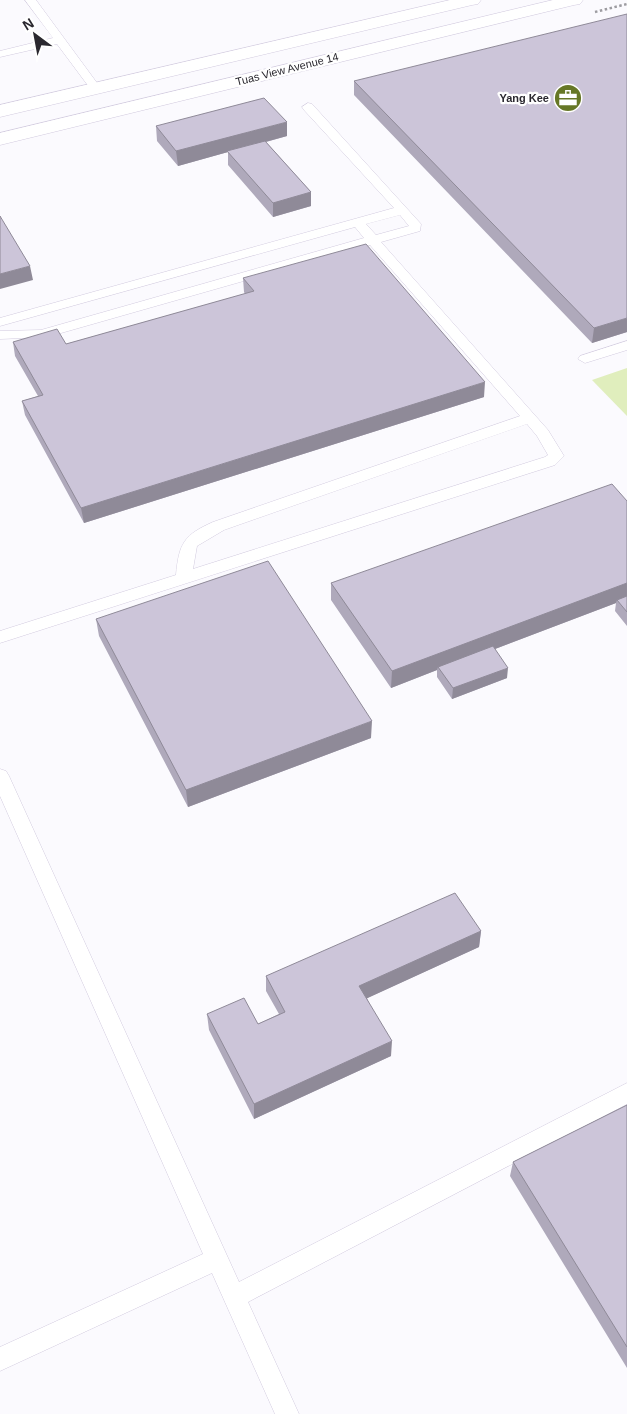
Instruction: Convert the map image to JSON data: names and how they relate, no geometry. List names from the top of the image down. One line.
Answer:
{"streets":{"street":["Tuas View Avenue 14"]},"places":{"office":["Yang Kee"]},"north":"top left"}
